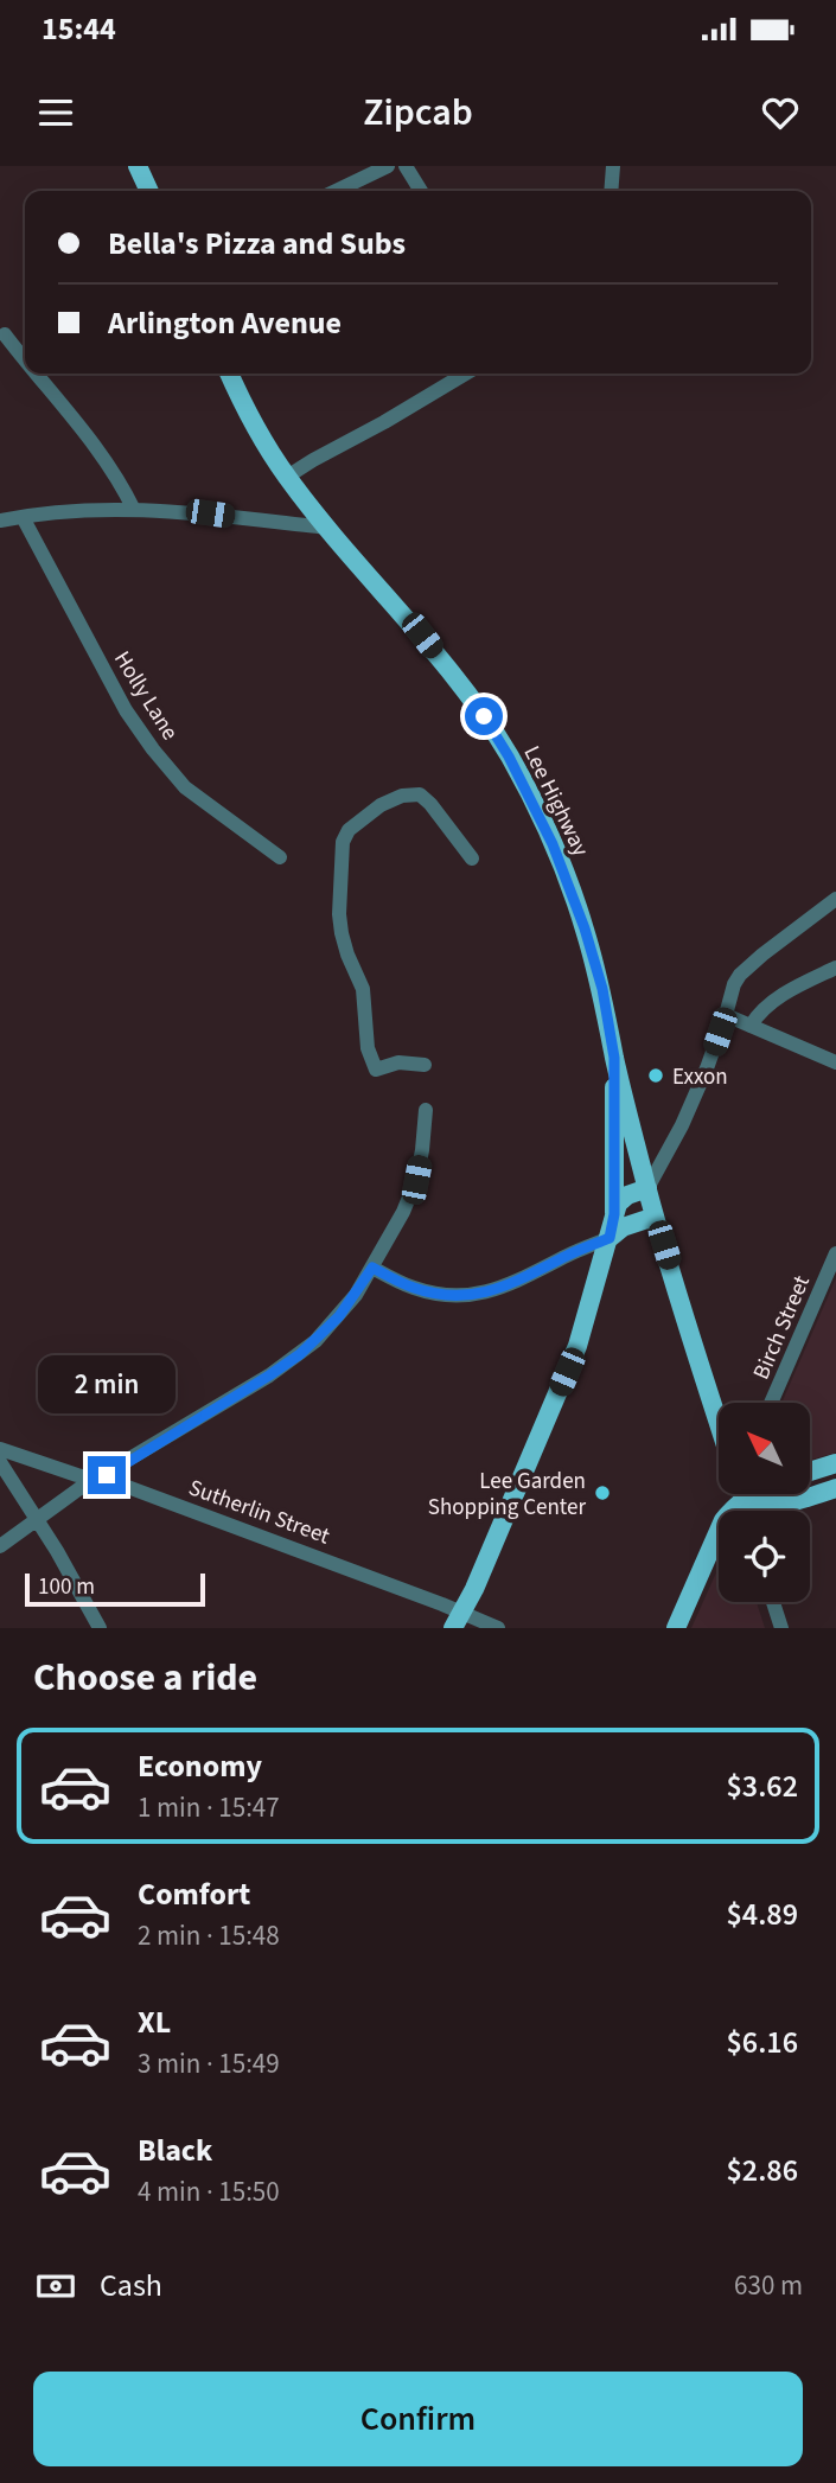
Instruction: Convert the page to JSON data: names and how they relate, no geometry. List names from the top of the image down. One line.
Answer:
{"streets":{"main road":["Lee Highway"],"street":["Holly Lane","Birch Street","Sutherlin Street"]},"places":["Exxon","Lee Garden Shopping Center"],"scale_bar":"100 m","north":"top left","page":{"status":"15:44","header":"Zipcab","banner":["Bella's Pizza and Subs","Arlington Avenue"],"bubble":"2 min","scale":"100 m","heading":"Choose a ride","list":[{"name":"Economy","note":"1 min · 15:47","value":"$3.62"},{"name":"Comfort","note":"2 min · 15:48","value":"$4.89"},{"name":"XL","note":"3 min · 15:49","value":"$6.16"},{"name":"Black","note":"4 min · 15:50","value":"$2.86"}],"pay":["Cash","630 m"],"buttons":"Confirm"}}
